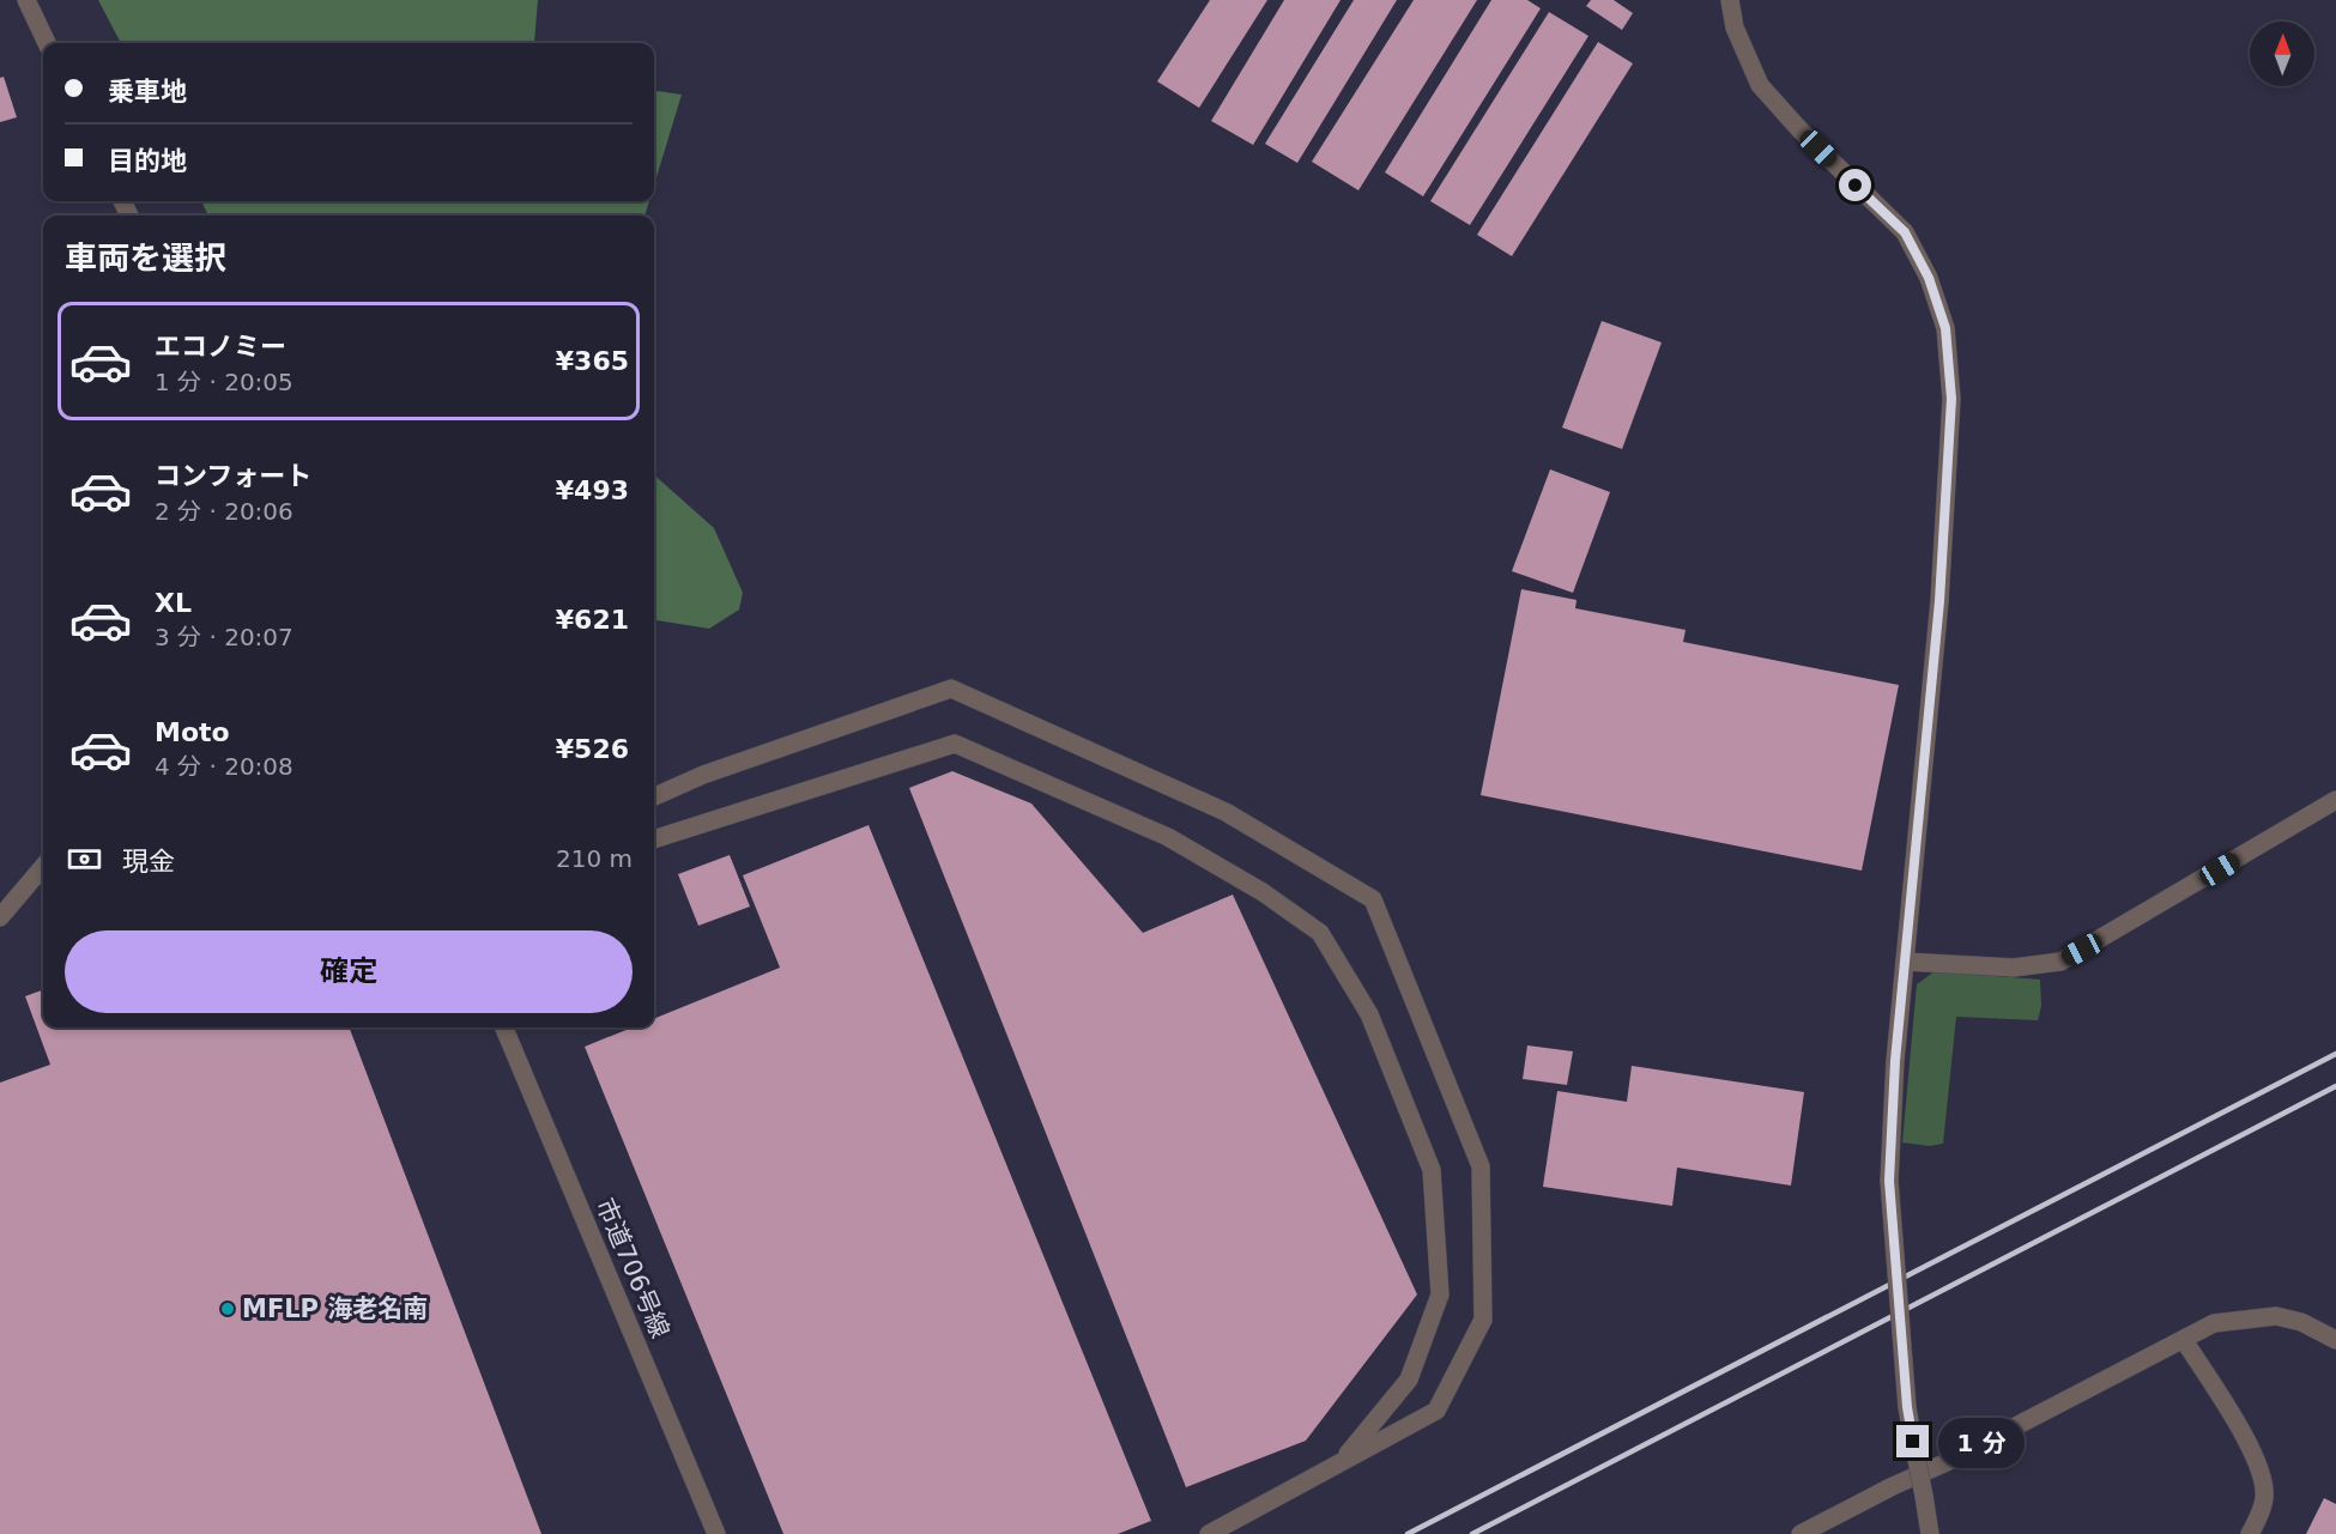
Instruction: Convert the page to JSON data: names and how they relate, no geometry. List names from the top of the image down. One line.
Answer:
{"streets":{"street":["市道706号線"]},"places":["MFLP 海老名南"],"north":"top","page":{"banner":["乗車地","目的地"],"heading":"車両を選択","list":[{"name":"エコノミー","note":"1 分 · 20:05","value":"¥365"},{"name":"コンフォート","note":"2 分 · 20:06","value":"¥493"},{"name":"XL","note":"3 分 · 20:07","value":"¥621"},{"name":"Moto","note":"4 分 · 20:08","value":"¥526"}],"pay":["現金","210 m"],"buttons":"確定","bubble":"1 分"}}
